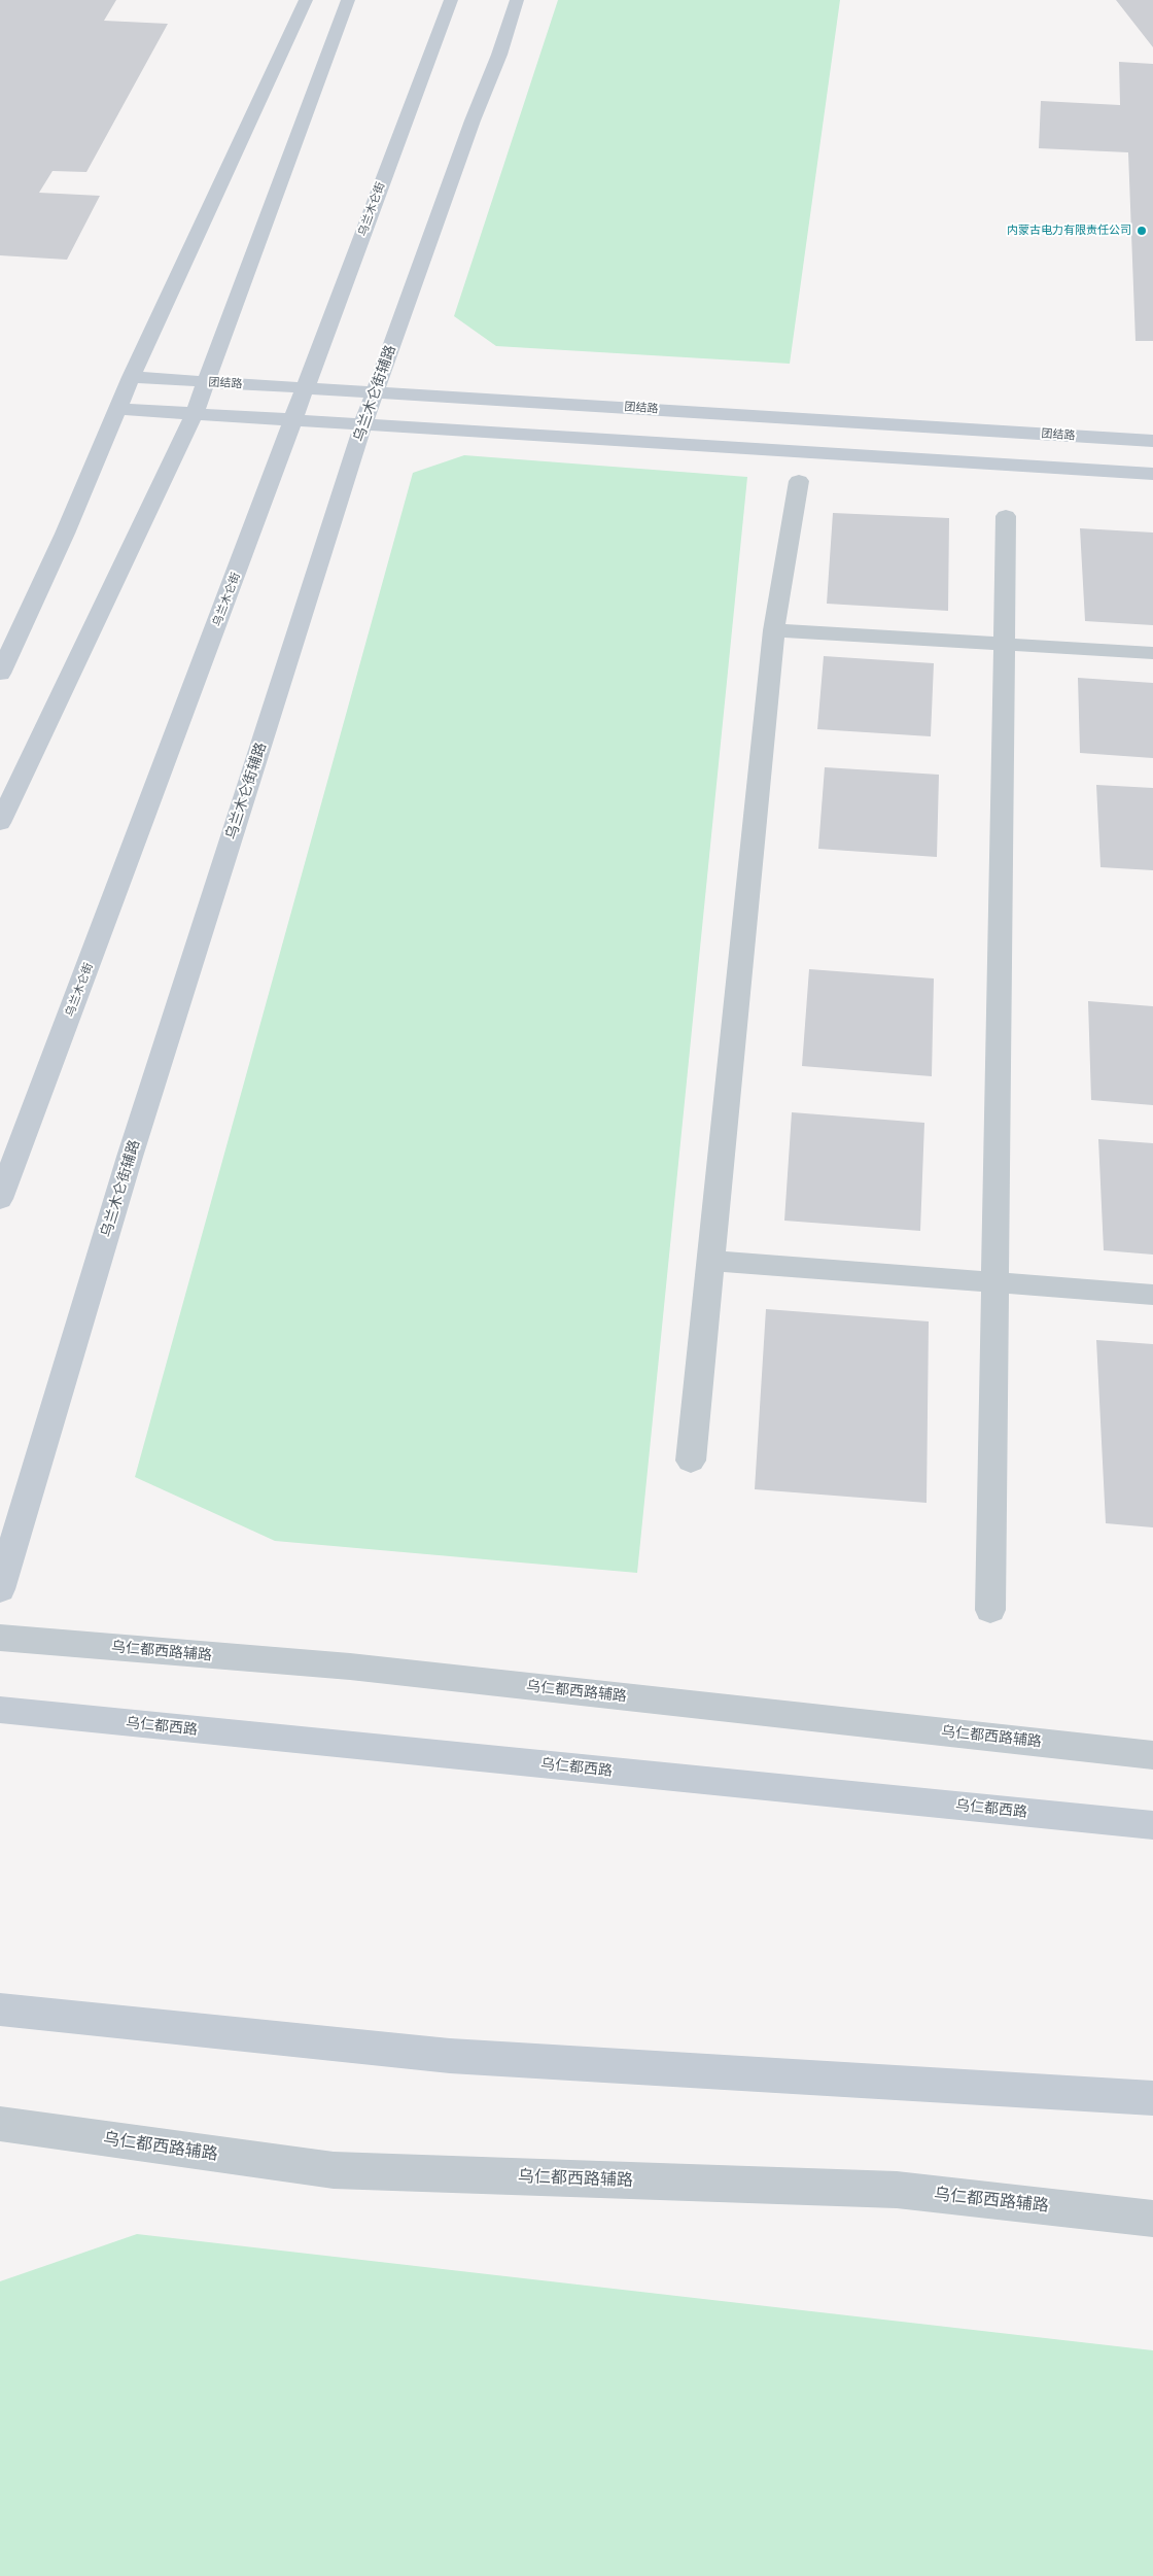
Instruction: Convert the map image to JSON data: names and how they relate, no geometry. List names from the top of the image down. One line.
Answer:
{"streets":{"street":["乌兰木仑街","团结路","乌兰木仑街辅路","乌仁都西路辅路","乌仁都西路"]},"crossings":[["乌兰木仑街","团结路"],["团结路","乌兰木仑街辅路"]],"places":["内蒙古电力有限责任公司"]}
